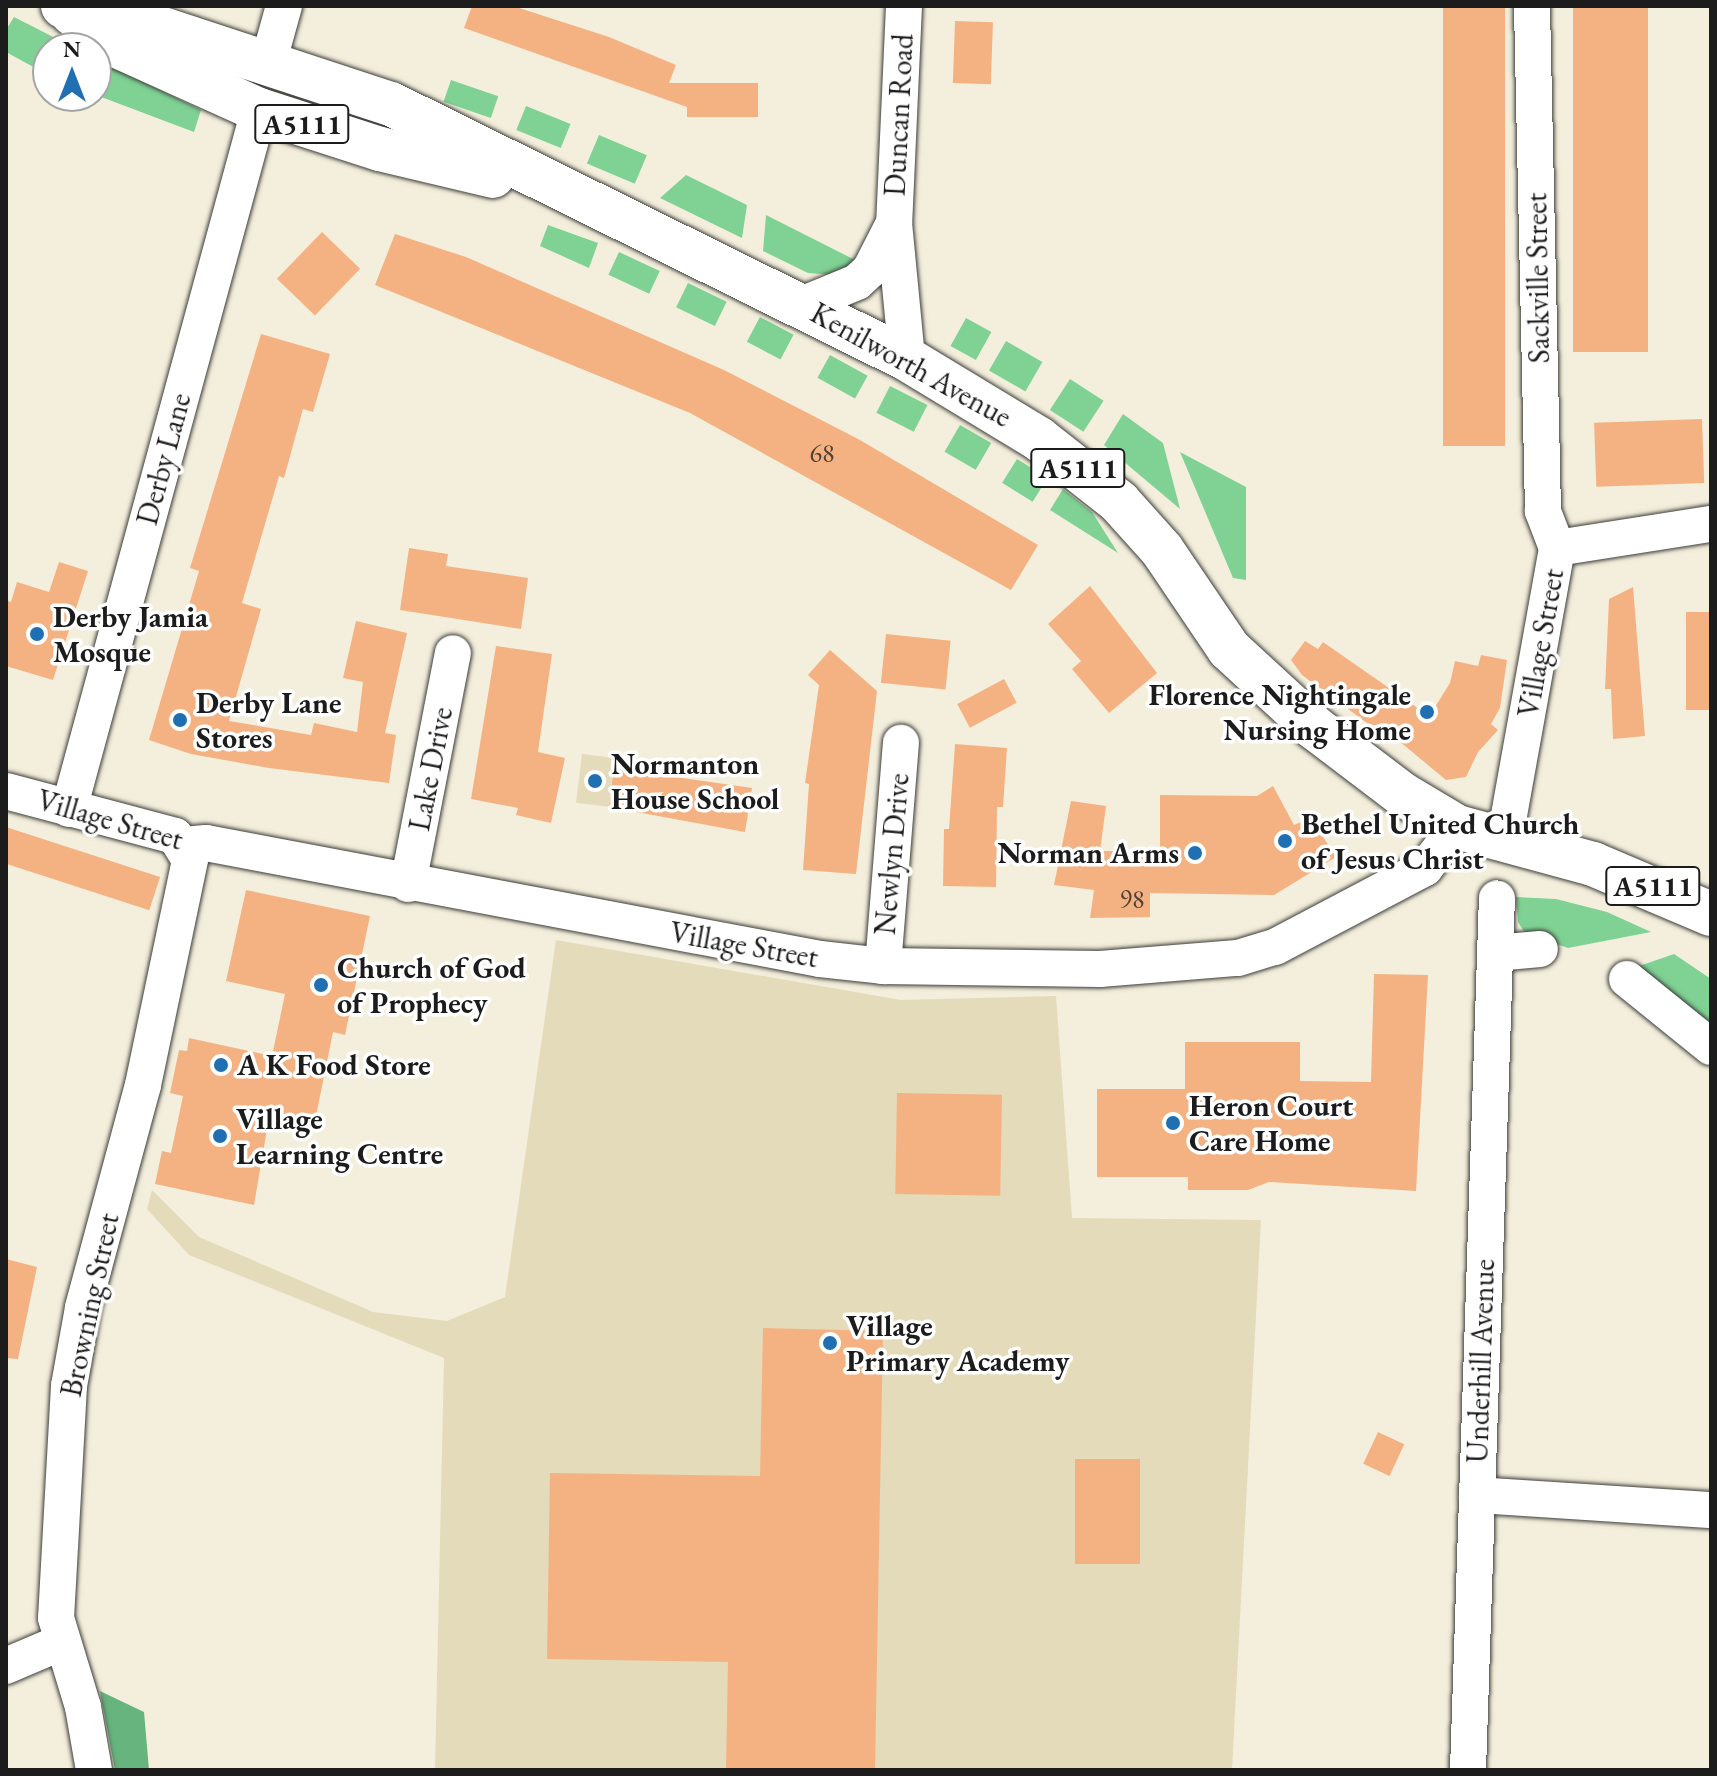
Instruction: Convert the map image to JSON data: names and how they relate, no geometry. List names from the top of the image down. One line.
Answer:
{"streets":{"highway":["A5111","Kenilworth Avenue"],"street":["Duncan Road","Sackville Street","Derby Lane","Village Street","Lake Drive","Newlyn Drive","Browning Street","Underhill Avenue"]},"crossings":[["Duncan Road","Kenilworth Avenue"],["A5111","Kenilworth Avenue"],["A5111","Village Street"],["Sackville Street","Village Street"],["Kenilworth Avenue","Derby Lane"],["Kenilworth Avenue","Village Street"],["Derby Lane","Village Street"],["Village Street","Lake Drive"],["Village Street","Newlyn Drive"],["Village Street","Browning Street"]],"places":["Derby Jamia Mosque","Florence Nightingale Nursing Home","Derby Lane Stores","Normanton House School","Bethel United Church of Jesus Christ","Norman Arms","Church of God of Prophecy","A K Food Store","Heron Court Care Home","Village Learning Centre","Village Primary Academy"],"house_numbers":["68","98"],"north":"top"}
